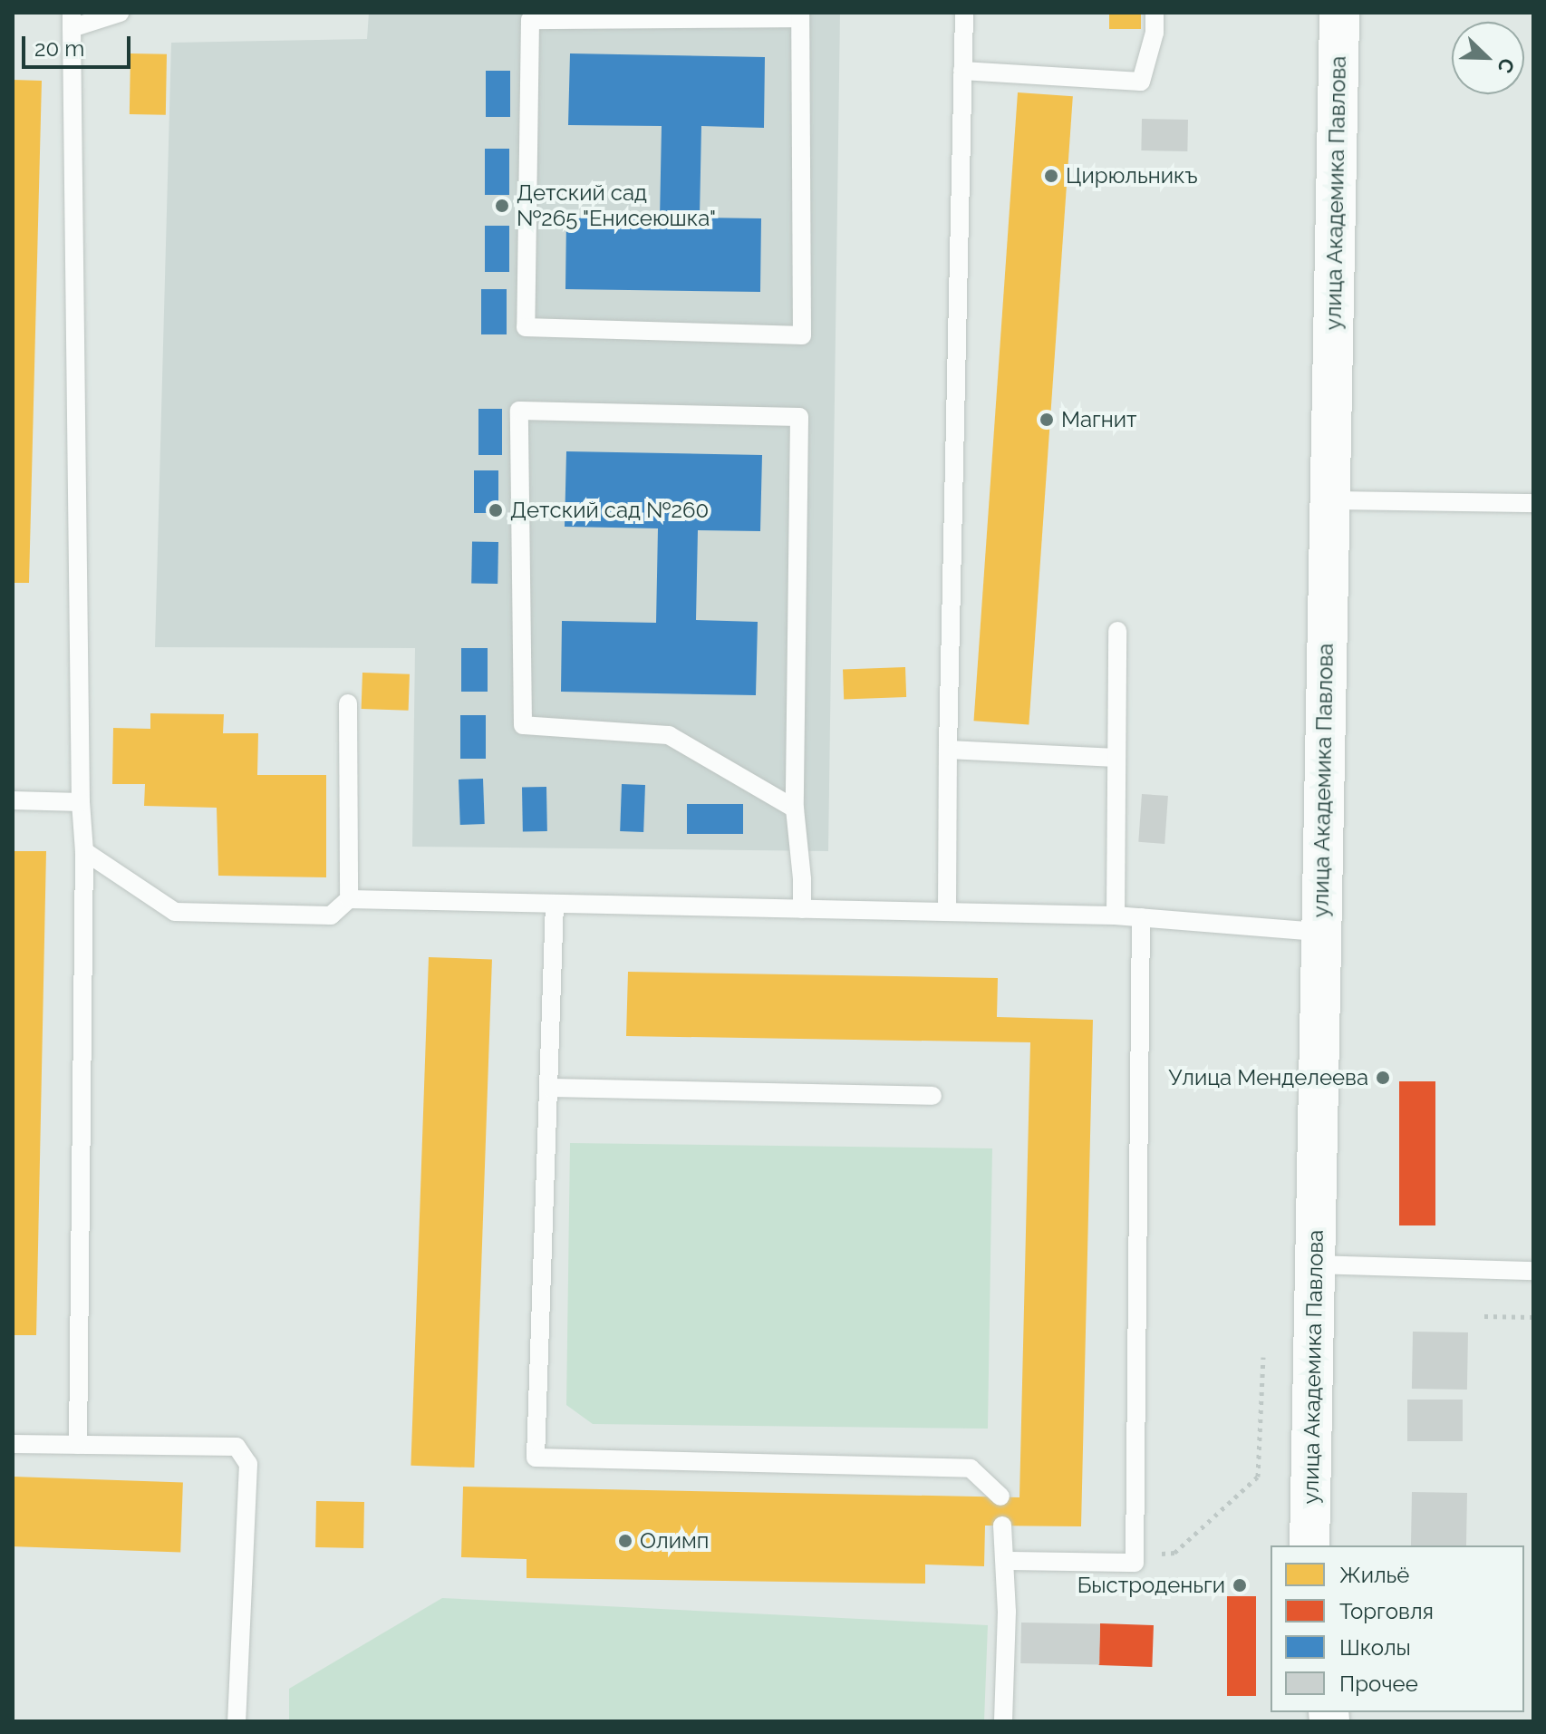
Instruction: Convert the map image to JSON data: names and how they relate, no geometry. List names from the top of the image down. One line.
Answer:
{"streets":{"main road":["улица Академика Павлова"]},"places":["Цирюльникъ","Детский сад №265 \"Енисеюшка\"","Магнит","Детский сад №260","Улица Менделеева","Олимп","Быстроденьги"],"legend":["Жильё","Торговля","Школы","Прочее"],"scale_bar":"20 m","north":"bottom right"}
